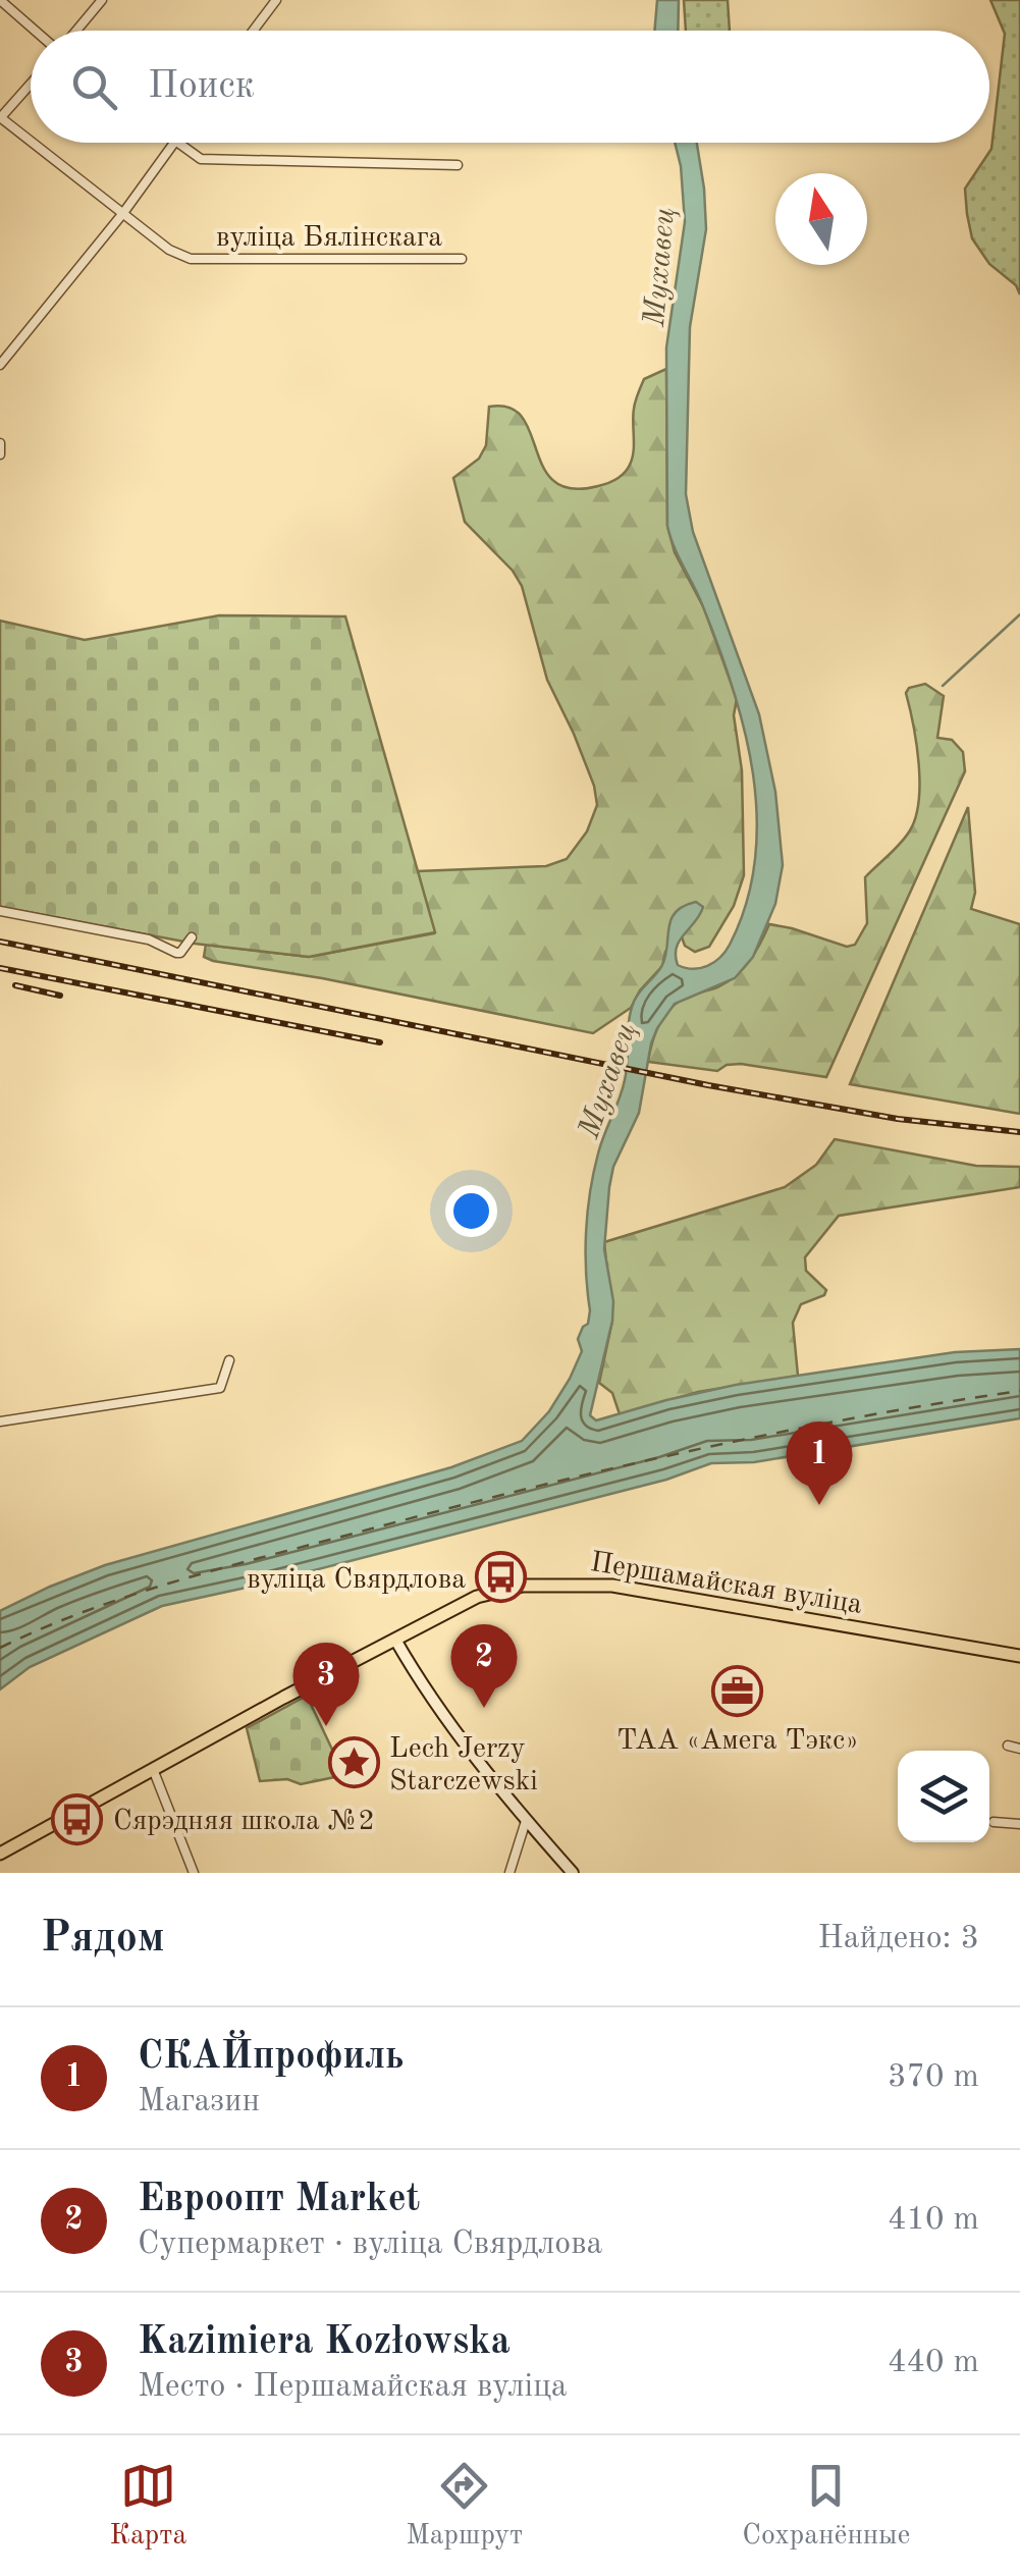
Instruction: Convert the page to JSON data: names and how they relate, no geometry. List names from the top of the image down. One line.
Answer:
{"streets":{"main road":["Першамайская вуліца"],"street":["вуліца Бялінскага"]},"water":["Мухавец"],"places":{"bus stop":["вуліца Свярдлова","Сярэдняя школа №2"],"office":["ТАА «Амега Тэкс»"],"place":["Lech Jerzy Starczewski"]},"north":"top","page":{"search":"Поиск","pins":["1","2","3"],"heading":["Рядом","Найдено: 3"],"list":[{"mark":"1","name":"СКАЙпрофиль","note":"Магазин","value":"370 m"},{"mark":"2","name":"Евроопт Market","note":"Супермаркет · вуліца Свярдлова","value":"410 m"},{"mark":"3","name":"Kazimiera Kozłowska","note":"Место · Першамайская вуліца","value":"440 m"}],"nav":["Карта","Маршрут","Сохранённые"]}}
